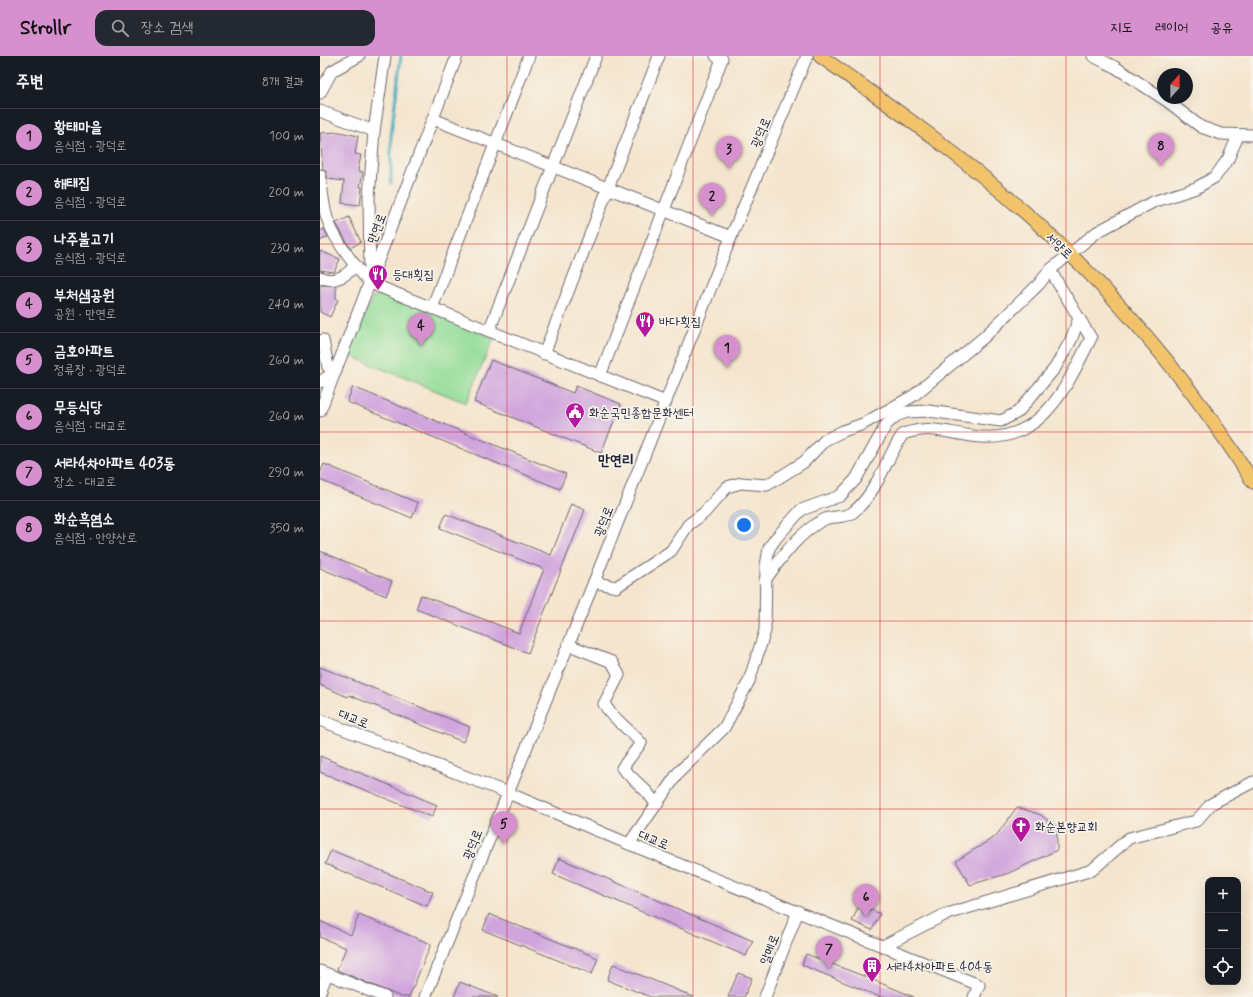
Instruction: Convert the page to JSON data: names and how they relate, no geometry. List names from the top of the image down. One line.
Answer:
{"streets":{"main road":["서양로"],"street":["광덕로","만연로","대교로","알메로"]},"crossings":[["광덕로","대교로"],["대교로","알메로"]],"districts":["만연리"],"places":{"restaurant":["등대횟집","바다횟집"],"public building":["화순국민종합문화센터"],"church":["화순본향교회"],"building":["서라4차아파트 404동"]},"north":"top","page":{"header":"Strollr","search":"장소 검색","nav":["지도","레이어","공유"],"heading":["주변","8개 결과"],"list":[{"mark":"1","name":"황태마을","note":"음식점 · 광덕로","value":"100 m"},{"mark":"2","name":"해태집","note":"음식점 · 광덕로","value":"200 m"},{"mark":"3","name":"나주불고기","note":"음식점 · 광덕로","value":"230 m"},{"mark":"4","name":"부처샘공원","note":"공원 · 만연로","value":"240 m"},{"mark":"5","name":"금호아파트","note":"정류장 · 광덕로","value":"260 m"},{"mark":"6","name":"무등식당","note":"음식점 · 대교로","value":"260 m"},{"mark":"7","name":"서라4차아파트 403동","note":"장소 · 대교로","value":"290 m"},{"mark":"8","name":"화순흑염소","note":"음식점 · 안양산로","value":"350 m"}],"pins":["8","3","2","4","1","5","6","7"],"map_buttons":["+","−"]}}
